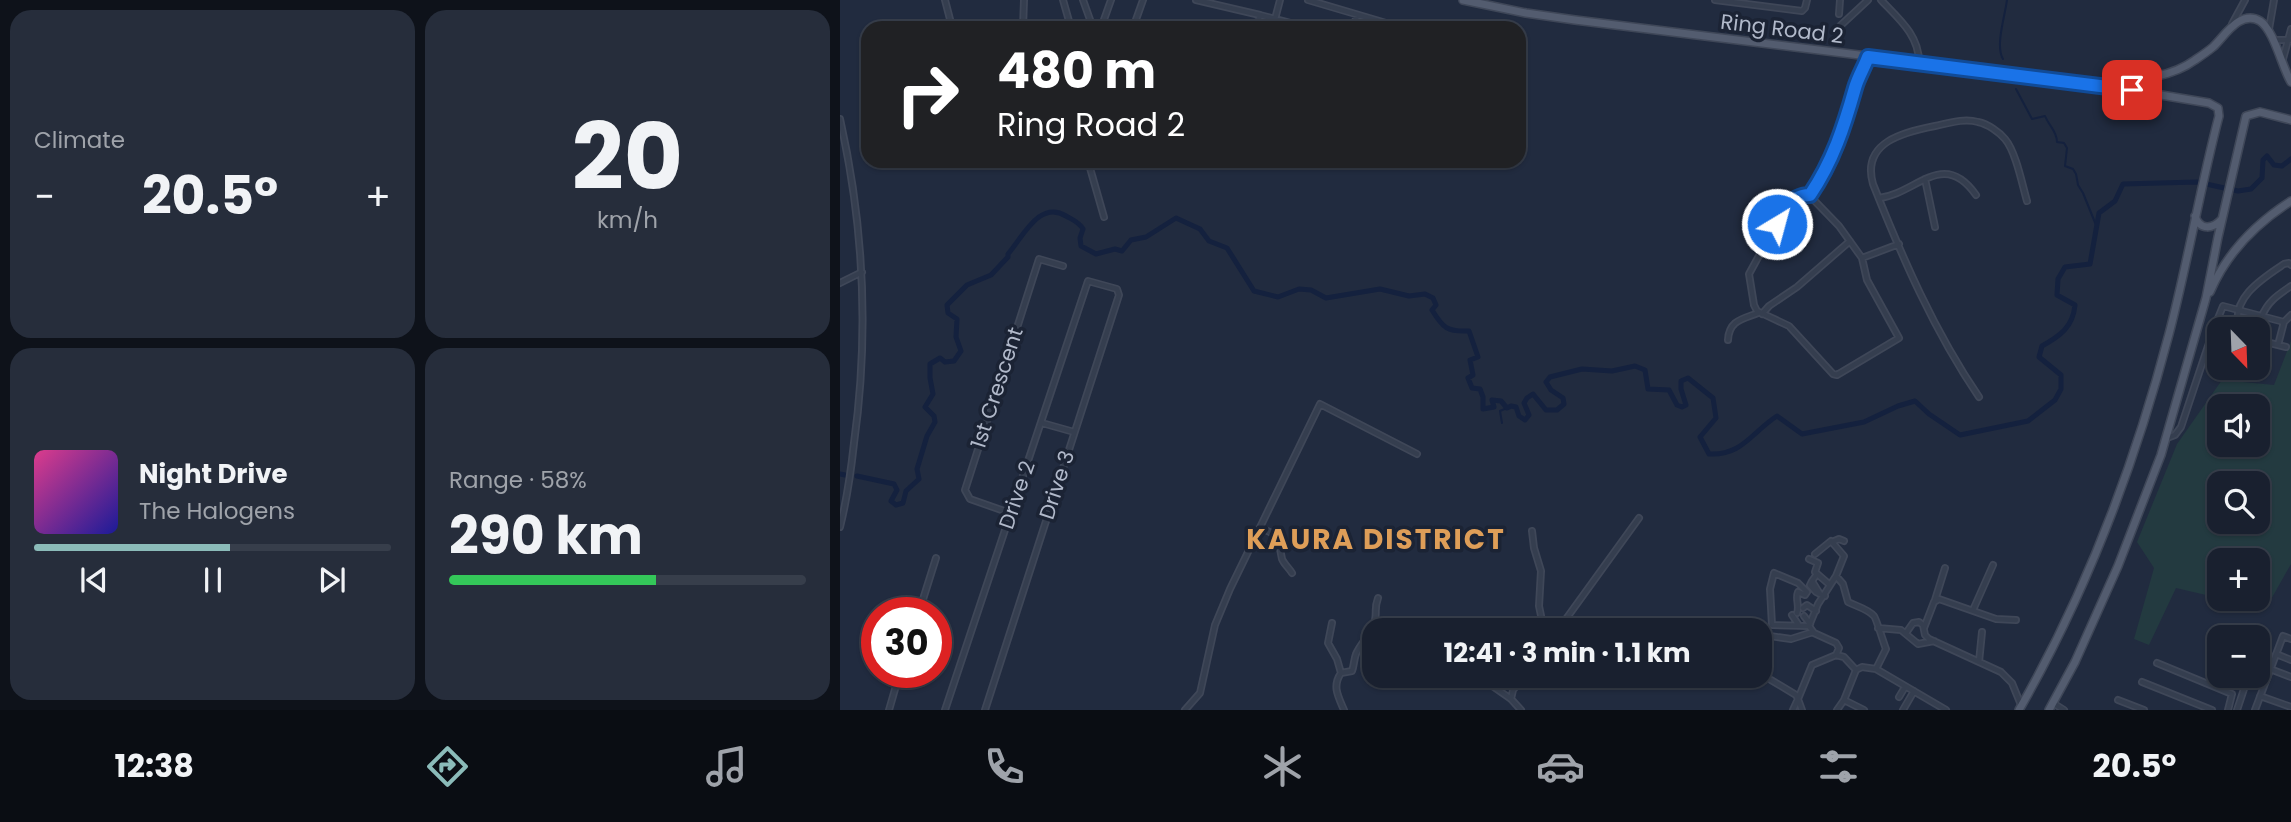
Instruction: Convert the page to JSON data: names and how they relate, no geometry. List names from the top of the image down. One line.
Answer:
{"streets":{"main road":["Ring Road 2"],"street":["1st Crescent","Drive 3","Drive 2"]},"crossings":[["1st Crescent","Drive 2"],["Drive 3","Drive 2"]],"districts":["KAURA DISTRICT"],"north":"bottom right","page":{"tile":["Climate",["20","km/h"],["Range · 58%","290 km"]],"turn":["480 m","Ring Road 2"],"heat":["−","20.5°","+"],"map_buttons":["+","−"],"song":["Night Drive","The Halogens"],"limit":"30","trip":"12:41 · 3 min · 1.1 km","tabs":["12:38","20.5°"]}}
